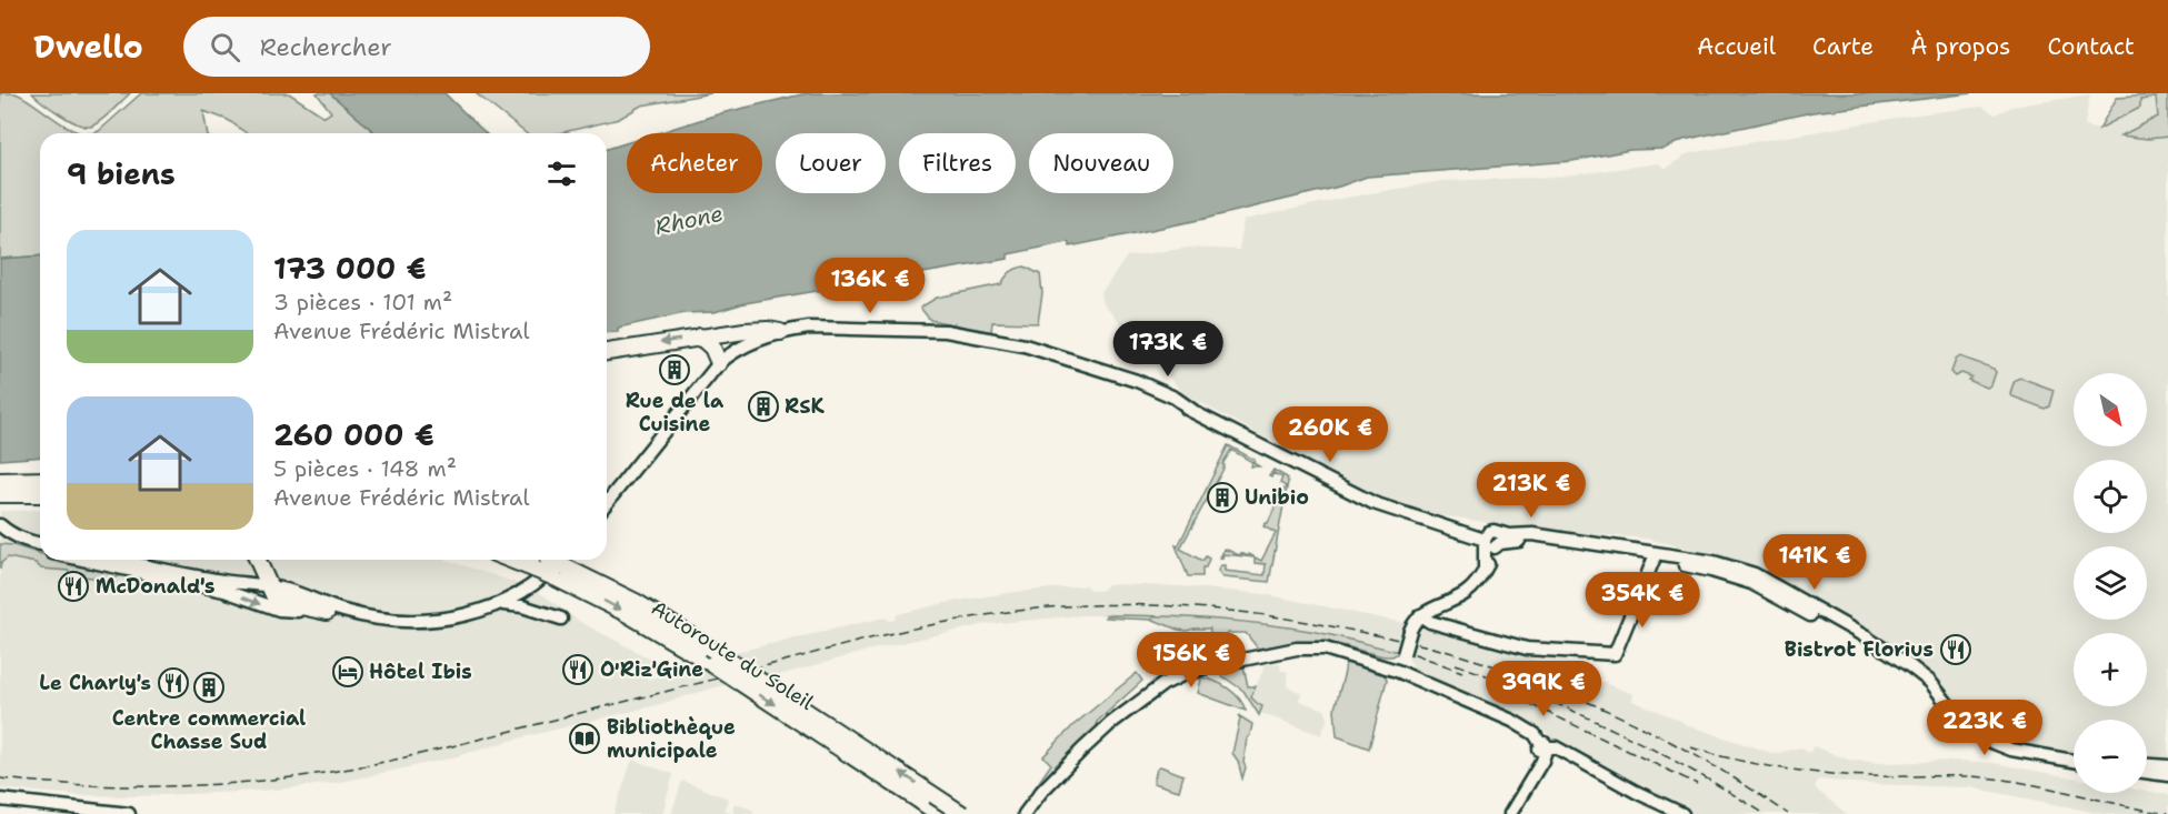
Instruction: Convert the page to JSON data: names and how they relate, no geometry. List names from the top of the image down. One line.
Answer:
{"streets":{"highway":["Autoroute du Soleil"]},"water":["Rhone"],"places":{"building":["Rue de la Cuisine","RSK","Unibio","Centre commercial Chasse Sud"],"restaurant":["McDonald's","Bistrot Florius","O'Riz'Gine","Le Charly's"],"hotel":["Hôtel Ibis"],"library":["Bibliothèque municipale"]},"north":"bottom right","page":{"header":"Dwello","search":"Rechercher","nav":["Accueil","Carte","À propos","Contact"],"chip":["Acheter","Louer","Filtres","Nouveau"],"heading":"9 biens","list":[{"name":"173 000 €","note":"3 pièces · 101 m² · Avenue Frédéric Mistral"},{"name":"260 000 €","note":"5 pièces · 148 m² · Avenue Frédéric Mistral"}],"price":["136K €","173K €","260K €","213K €","141K €","354K €","156K €","399K €","223K €"],"map_buttons":["+","−"]}}
